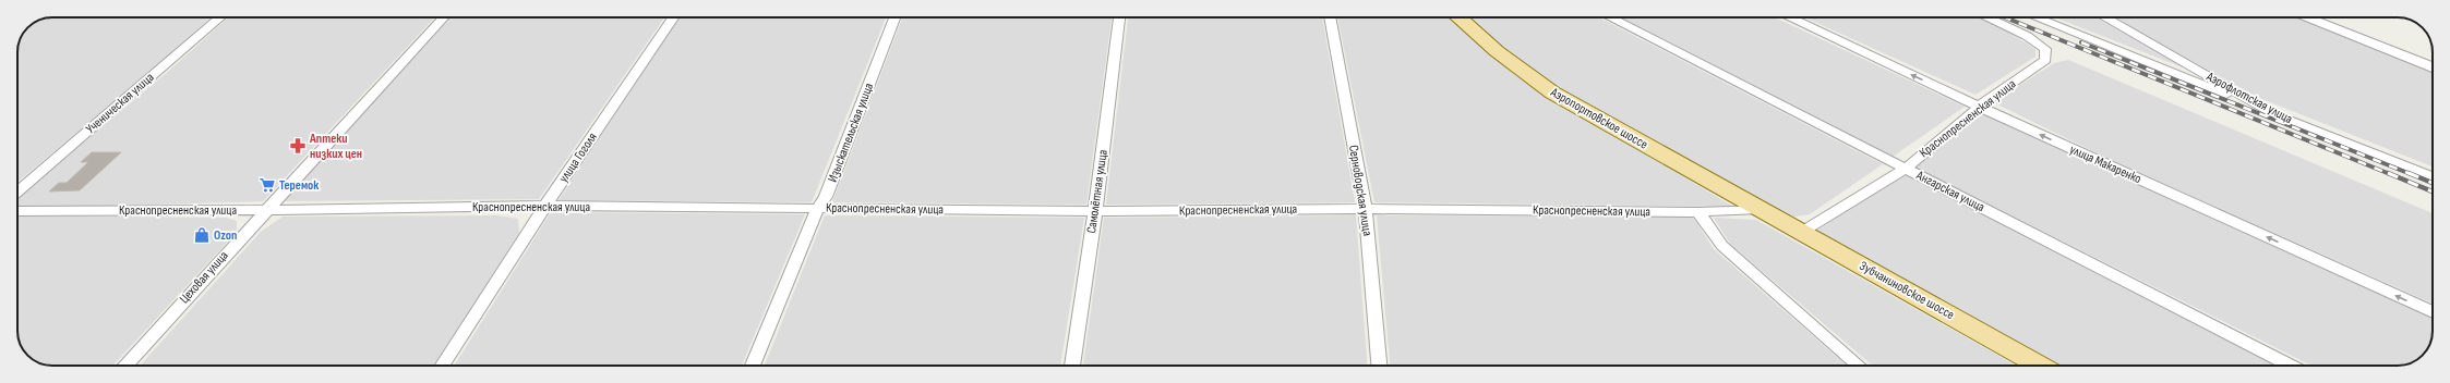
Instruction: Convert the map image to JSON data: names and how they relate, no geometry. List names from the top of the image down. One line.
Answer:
{"streets":{"main road":["Аэропортовское шоссе","Зубчаниновское шоссе"],"street":["Аэрофлотская улица","Ученическая улица","Краснопресненская улица","Изыскательская улица","улица Гоголя","улица Макаренко","Серноводская улица","Самолётная улица","Ангарская улица","Цеховая улица"]},"crossings":[["Аэропортовское шоссе","Краснопресненская улица"],["Аэропортовское шоссе","Зубчаниновское шоссе"],["Краснопресненская улица","Изыскательская улица"],["Краснопресненская улица","улица Гоголя"],["Краснопресненская улица","улица Макаренко"],["Краснопресненская улица","Серноводская улица"],["Краснопресненская улица","Самолётная улица"],["Краснопресненская улица","Ангарская улица"],["Краснопресненская улица","Цеховая улица"],["Краснопресненская улица","Зубчаниновское шоссе"]],"places":{"pharmacy":["Аптеки низких цен"],"supermarket":["Теремок"],"shop":["Ozon"]}}
